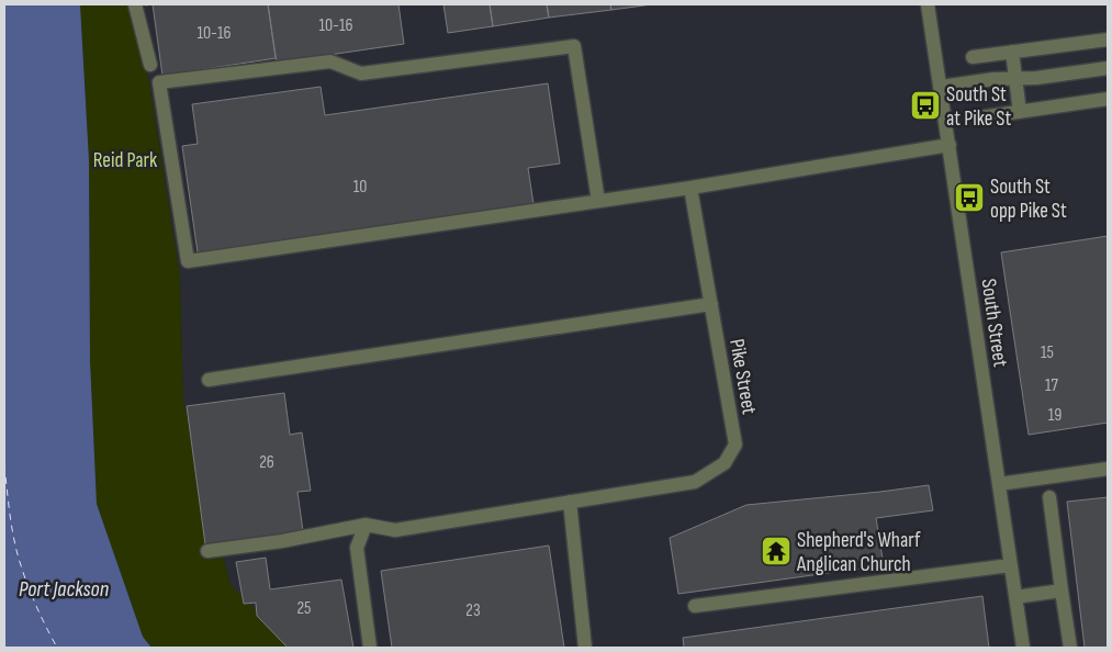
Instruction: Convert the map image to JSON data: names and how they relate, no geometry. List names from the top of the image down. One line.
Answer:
{"streets":{"street":["South Street","Pike Street"]},"water":["Port Jackson"],"parks":["Reid Park"],"places":{"bus stop":["South St at Pike St","South St opp Pike St"],"temple":["Shepherd's Wharf Anglican Church"]},"house_numbers":["10-16","10-16","10","15","17","19","26","25","23"]}
